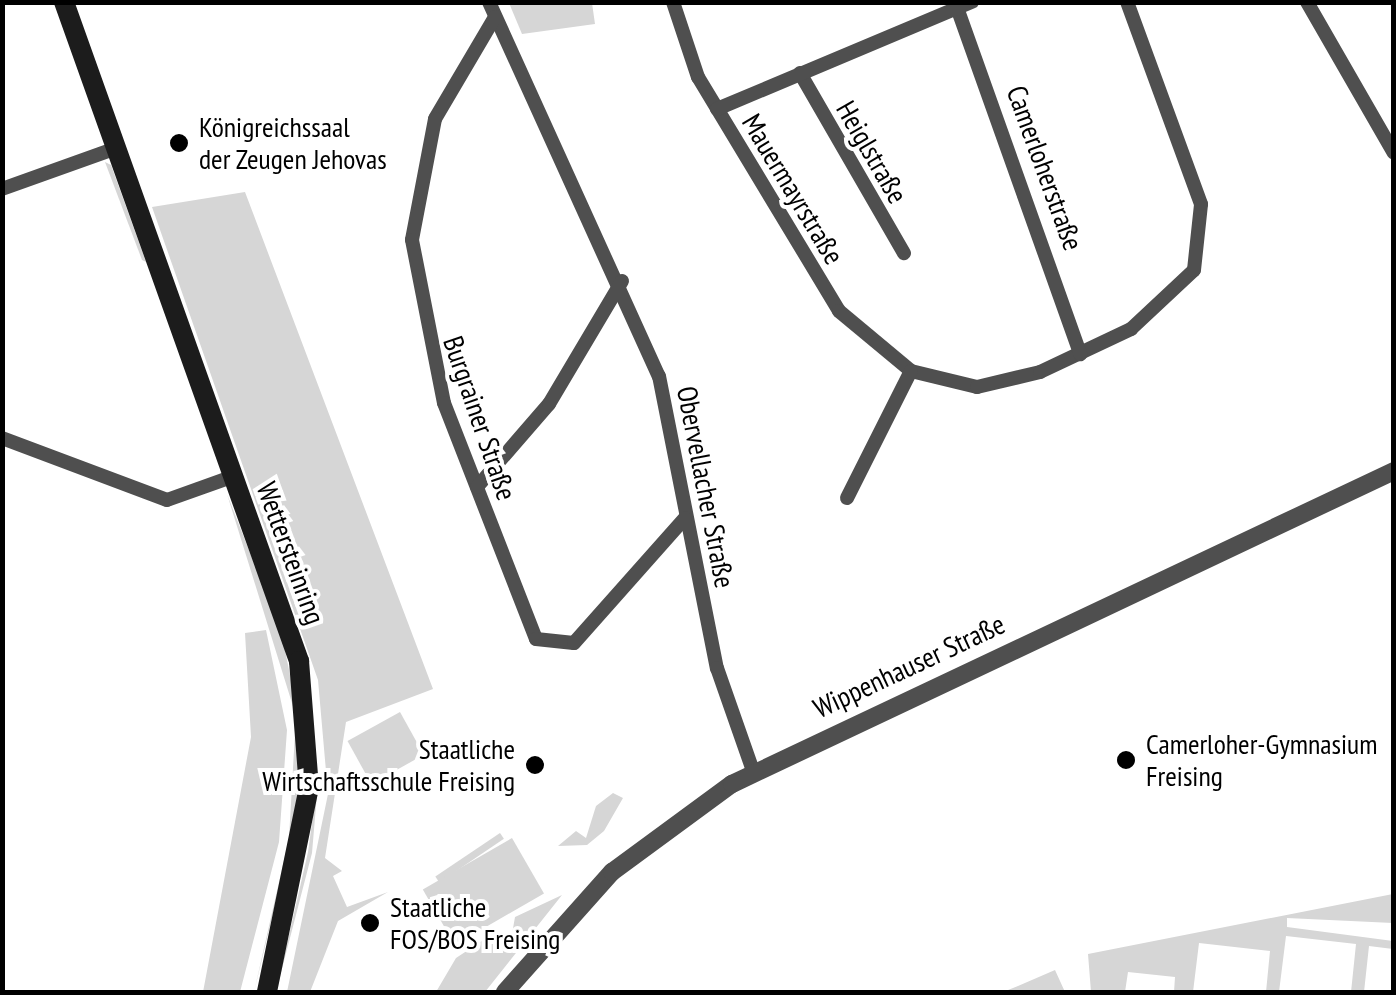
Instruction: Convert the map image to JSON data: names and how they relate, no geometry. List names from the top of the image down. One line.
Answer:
{"streets":{"main road":["Wettersteinring"],"street":["Heiglstraße","Camerloherstraße","Mauermayrstraße","Burgrainer Straße","Obervellacher Straße","Wippenhauser Straße"]},"crossings":[["Camerloherstraße","Mauermayrstraße"],["Burgrainer Straße","Obervellacher Straße"],["Obervellacher Straße","Wippenhauser Straße"]],"places":["Königreichssaal der Zeugen Jehovas","Camerloher-Gymnasium Freising","Staatliche Wirtschaftsschule Freising","Staatliche FOS/BOS Freising"]}
